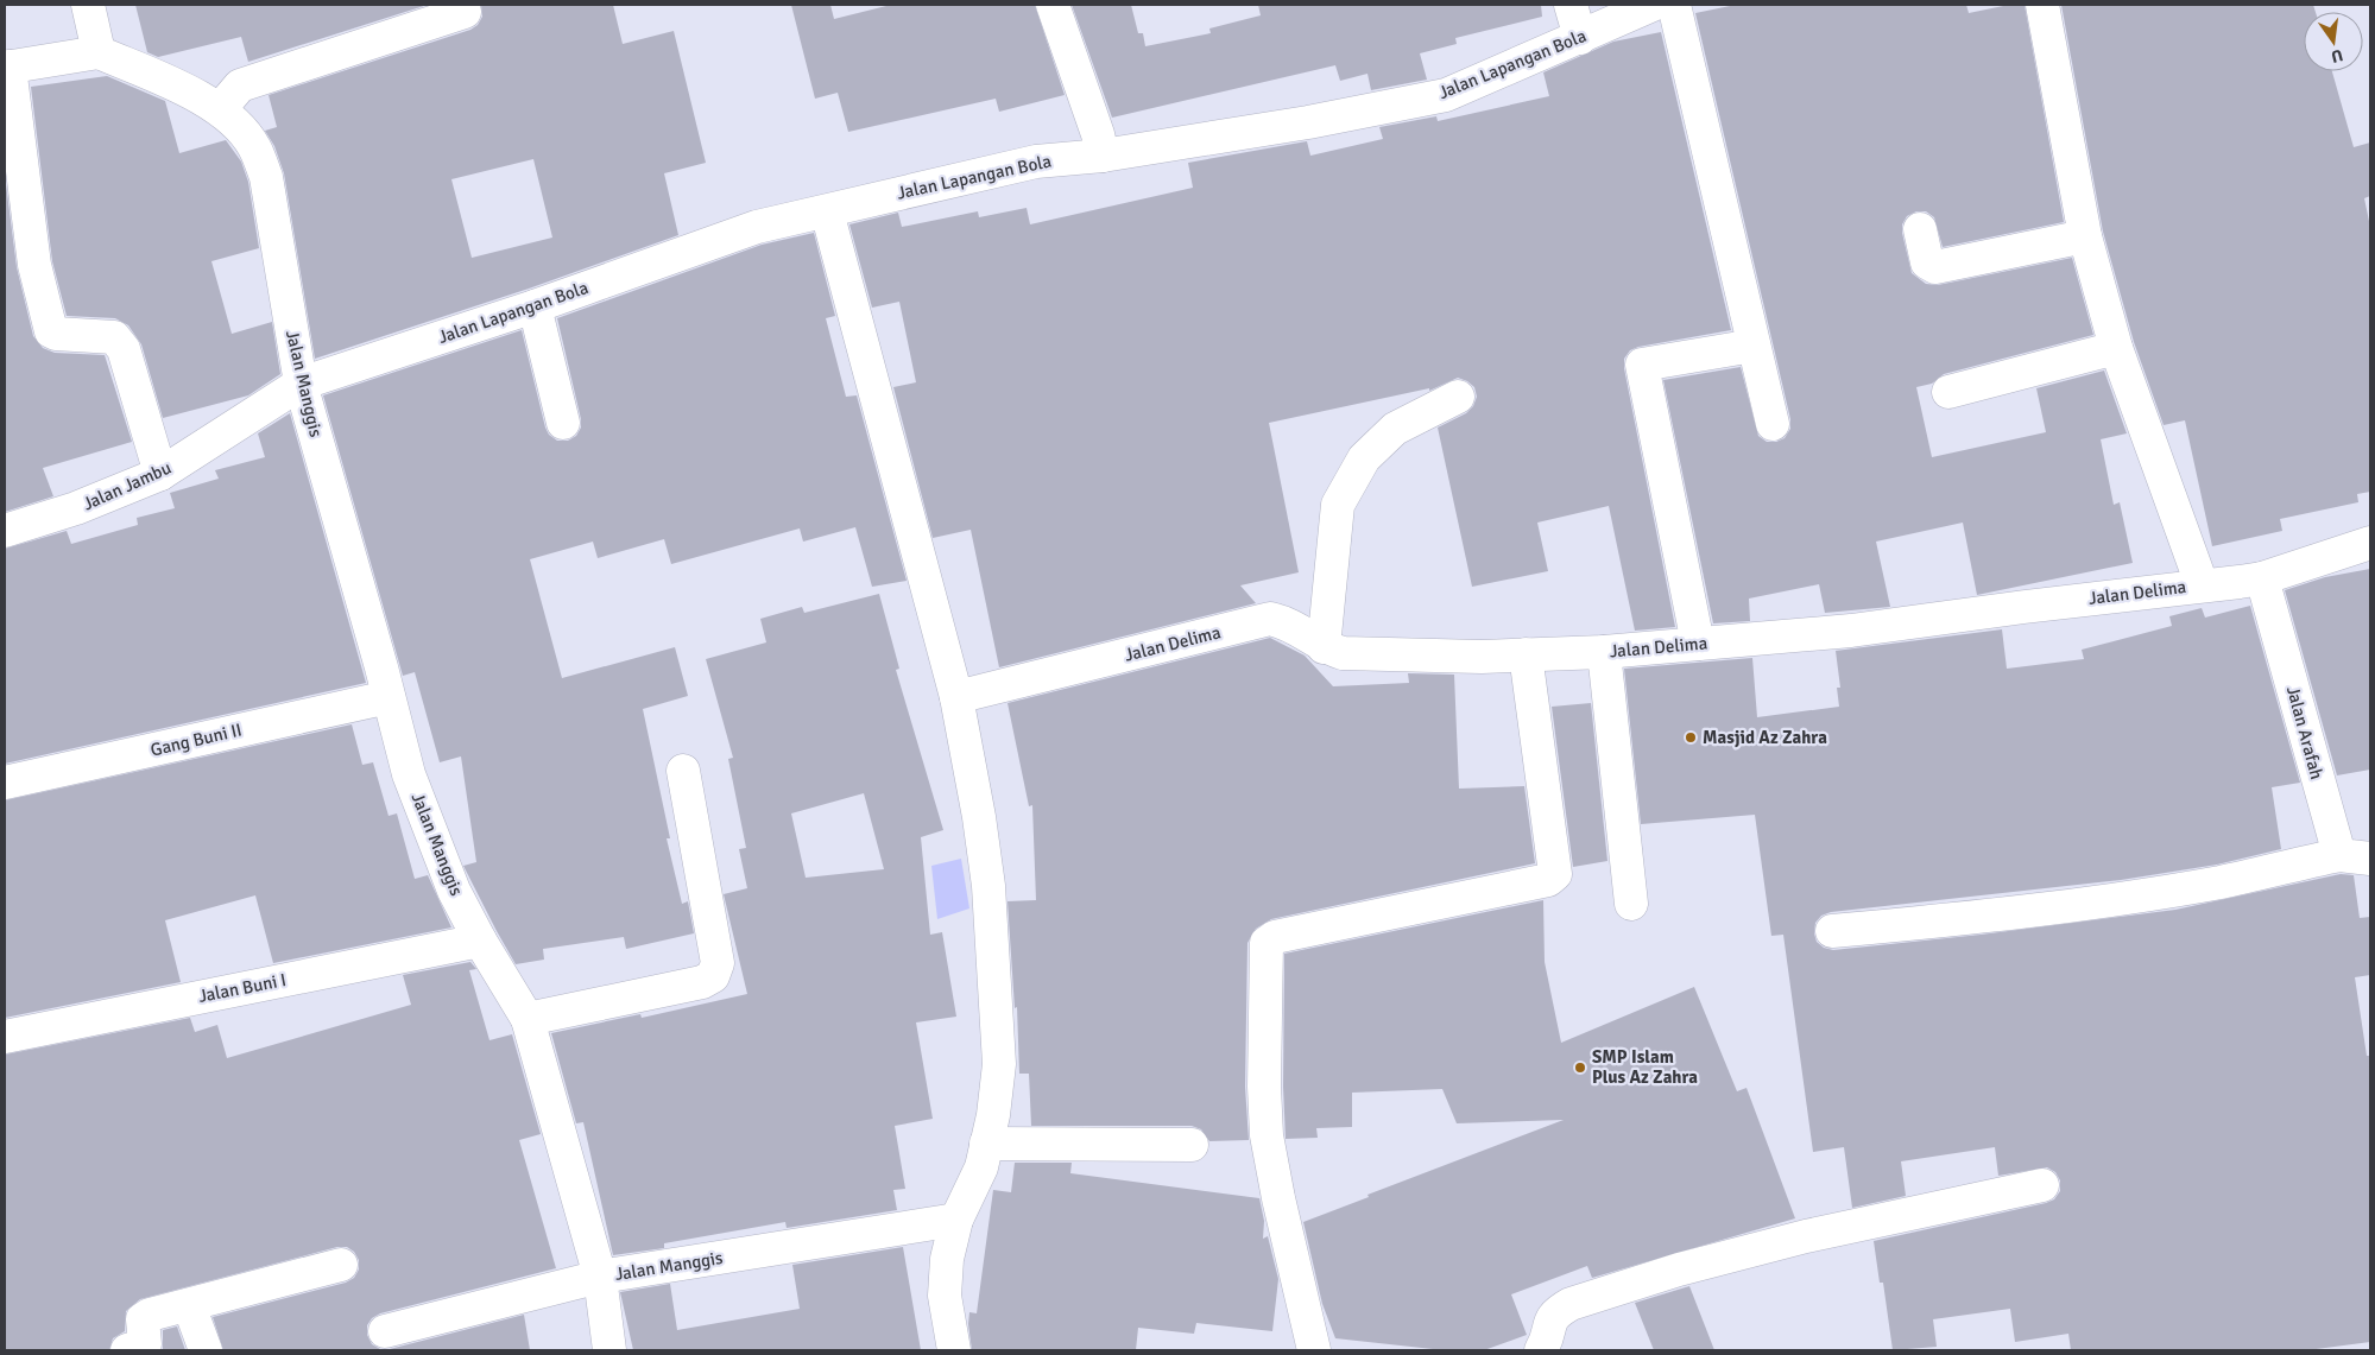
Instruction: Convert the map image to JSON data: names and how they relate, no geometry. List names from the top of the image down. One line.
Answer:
{"streets":{"street":["Jalan Lapangan Bola","Jalan Manggis","Jalan Jambu","Jalan Delima","Jalan Arafah","Gang Buni II","Jalan Buni I"]},"crossings":[["Jalan Lapangan Bola","Jalan Manggis"],["Jalan Lapangan Bola","Jalan Jambu"],["Jalan Manggis","Jalan Jambu"],["Jalan Manggis","Gang Buni II"],["Jalan Manggis","Jalan Buni I"],["Jalan Delima","Jalan Arafah"]],"places":["Masjid Az Zahra","SMP Islam Plus Az Zahra"],"north":"bottom"}
